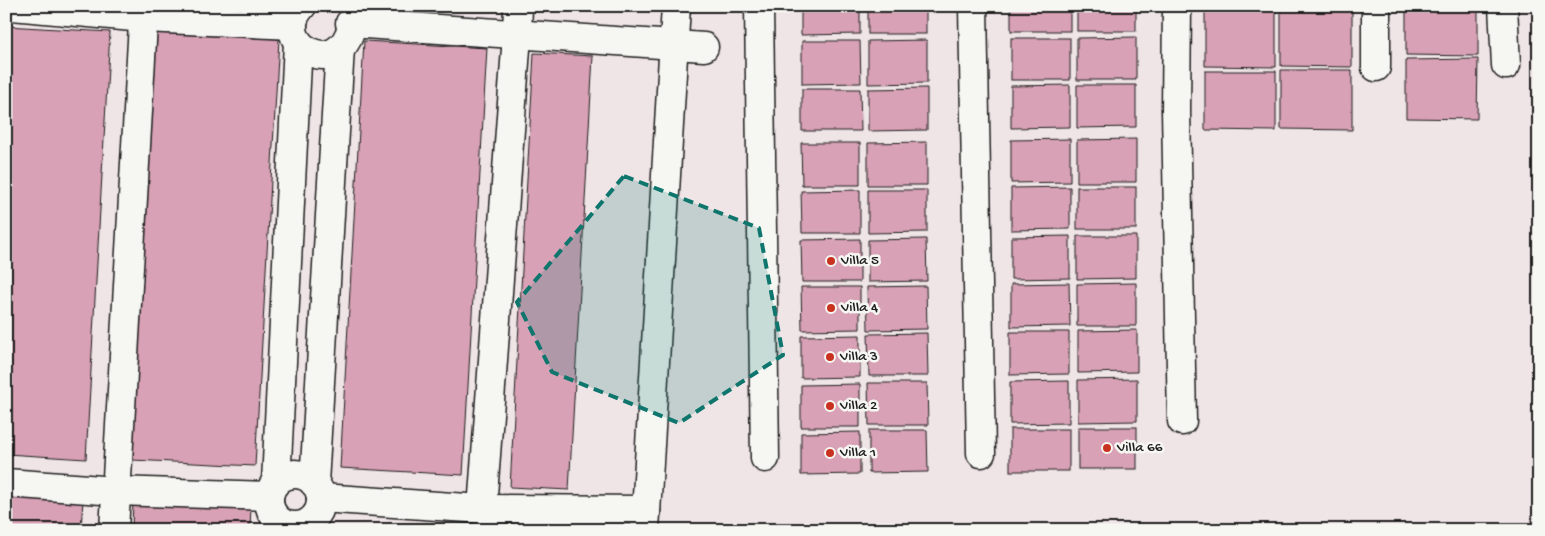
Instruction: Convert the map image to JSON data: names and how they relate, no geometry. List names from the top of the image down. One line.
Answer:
{"places":["Villa 5","Villa 4","Villa 3","Villa 2","Villa 66","Villa 1"]}
